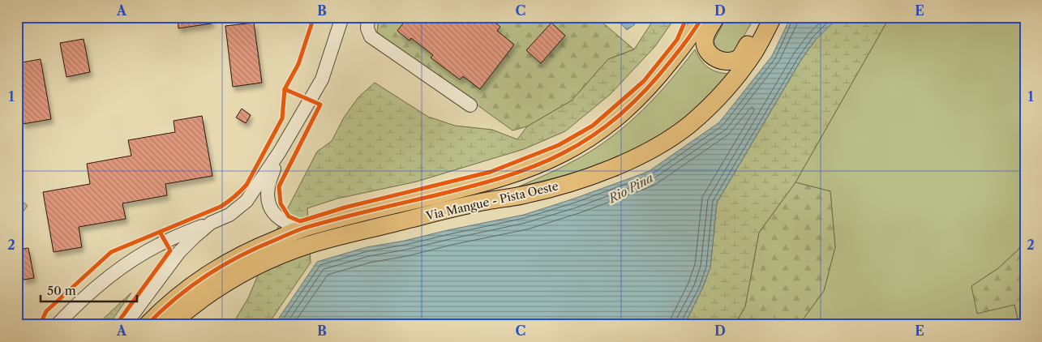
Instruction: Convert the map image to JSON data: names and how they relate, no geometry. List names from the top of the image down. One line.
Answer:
{"streets":{"main road":["Via Mangue - Pista Oeste"]},"water":["Rio Pina"],"scale_bar":"50 m","grid":{"columns":["A","B","C","D","E"],"rows":["1","2"]}}
